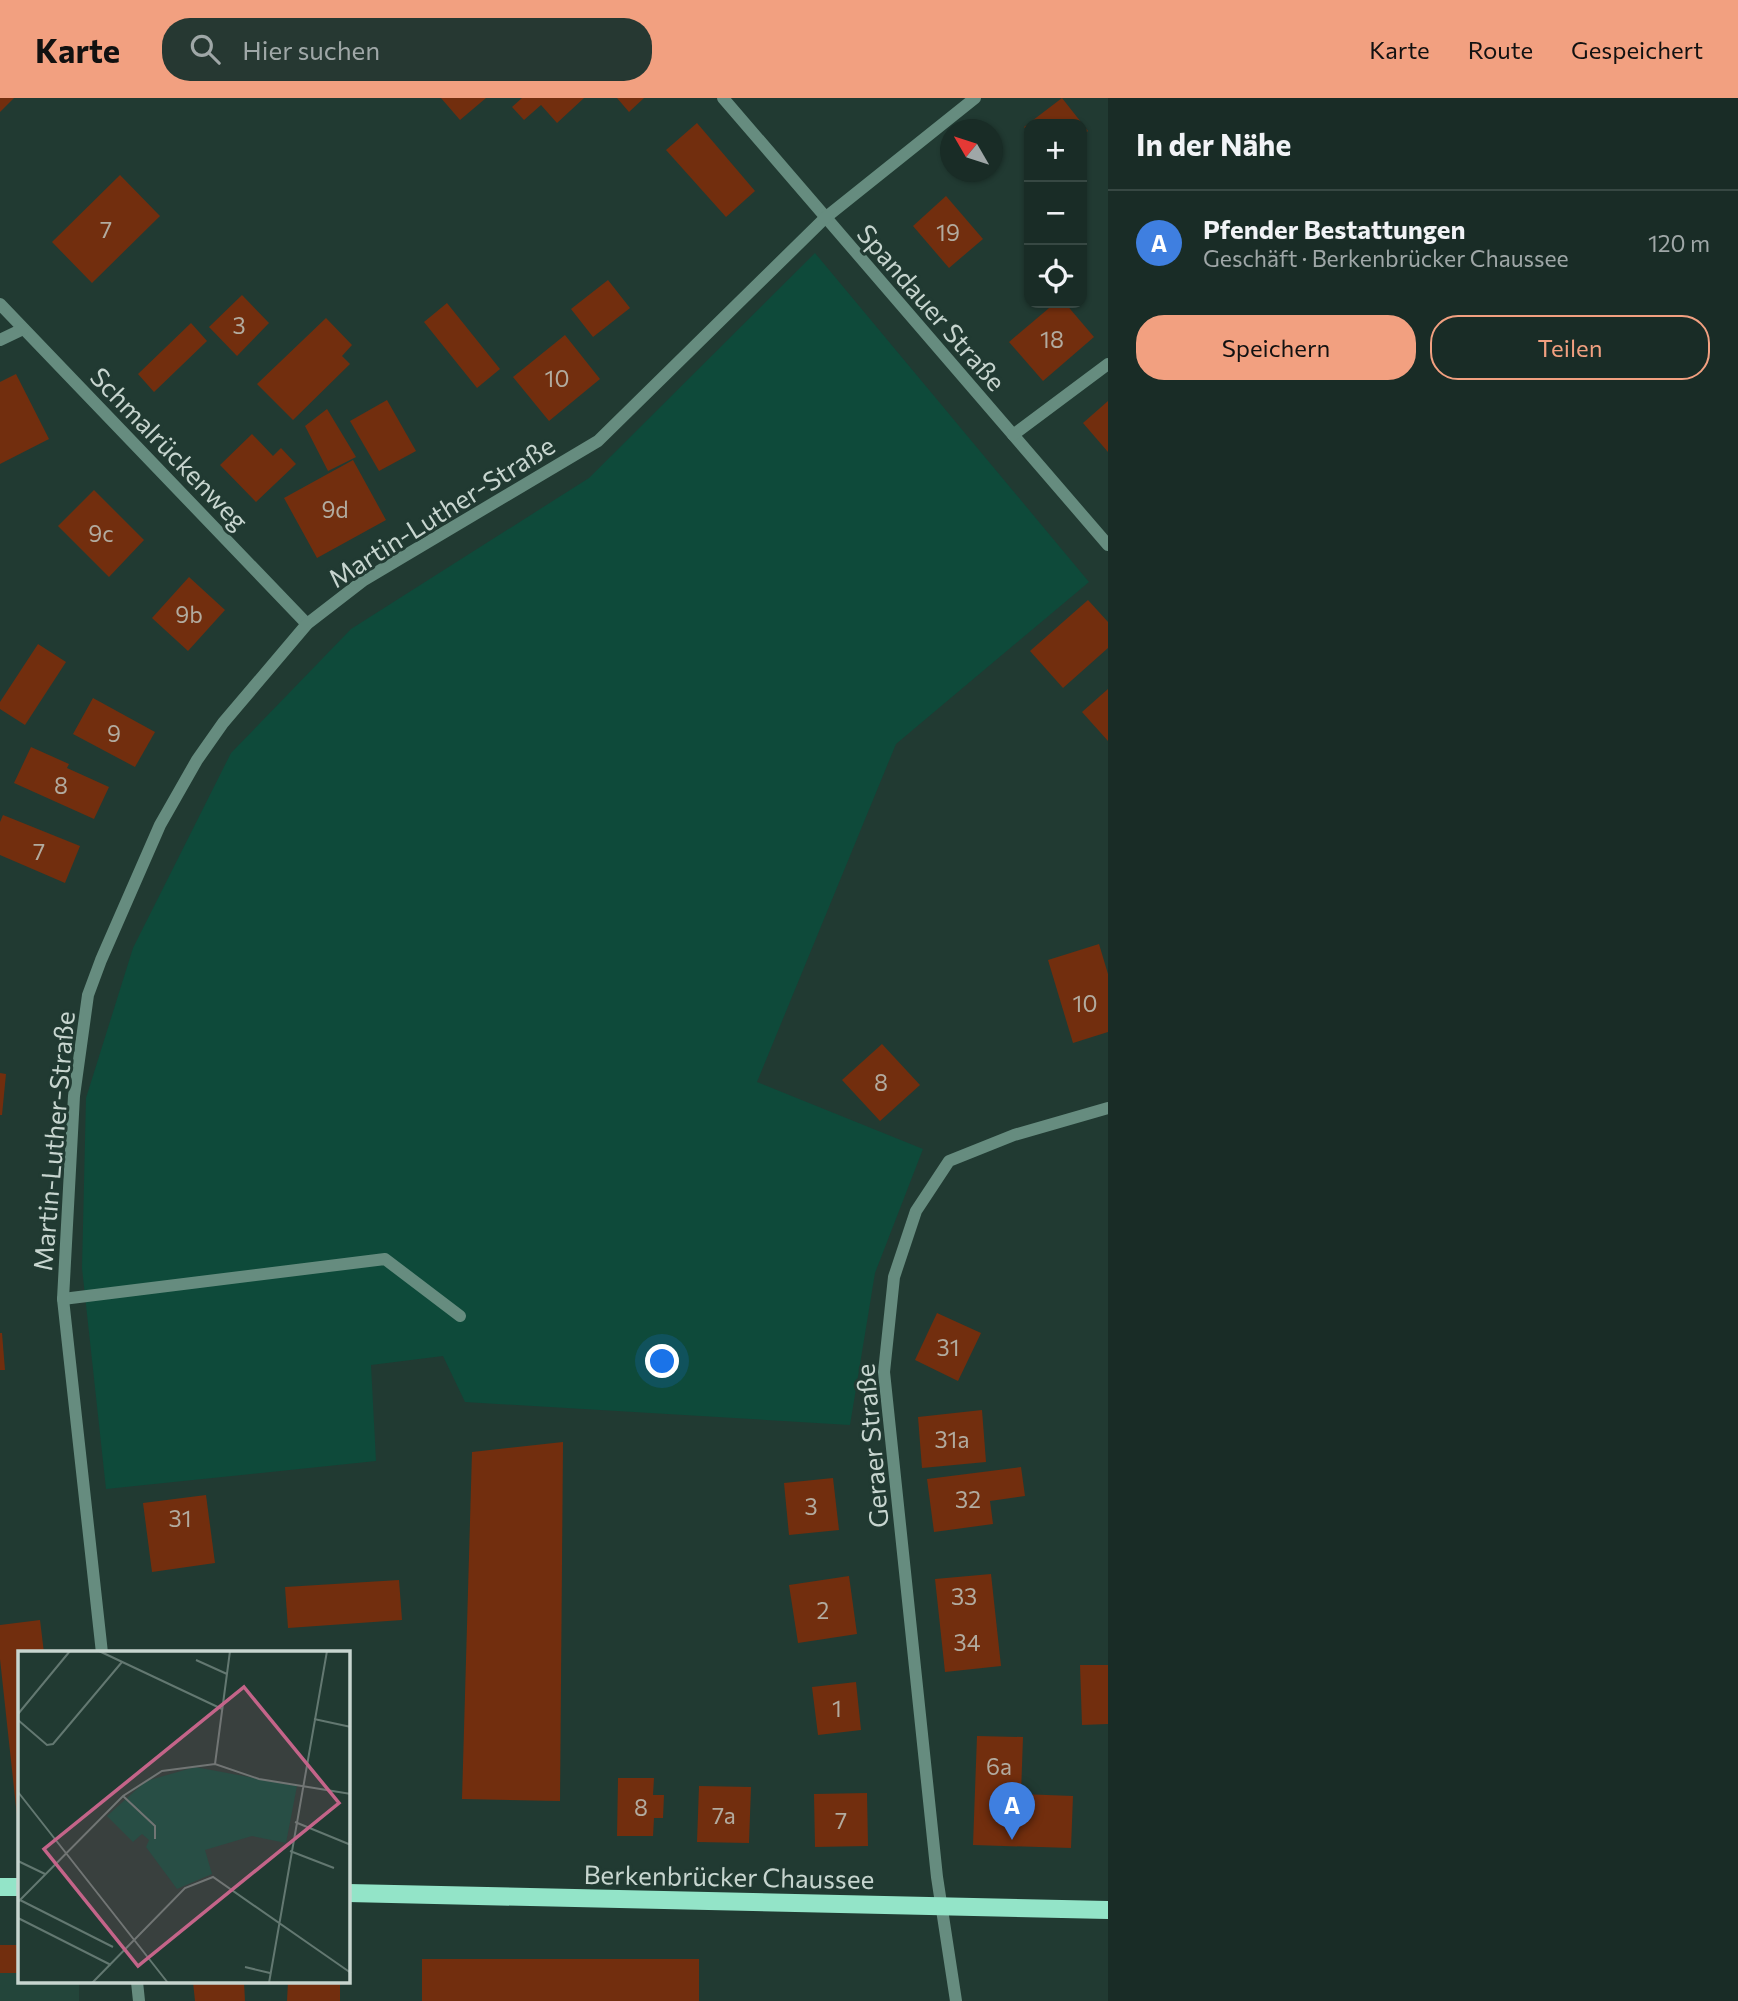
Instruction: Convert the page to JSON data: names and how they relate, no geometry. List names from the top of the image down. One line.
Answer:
{"streets":{"main road":["Berkenbrücker Chaussee"],"street":["Spandauer Straße","Schmalrückenweg","Martin-Luther-Straße","Geraer Straße"]},"crossings":[["Spandauer Straße","Martin-Luther-Straße"],["Schmalrückenweg","Martin-Luther-Straße"],["Geraer Straße","Berkenbrücker Chaussee"]],"house_numbers":["7","19","3","18","10","9d","9c","9b","9","8","7","10","8","31","31a","32","3","31","33","2","34","1","6a","8","7a","7"],"north":"top left","page":{"header":"Karte","search":"Hier suchen","nav":["Karte","Route","Gespeichert"],"heading":"In der Nähe","map_buttons":["+","−"],"list":[{"mark":"A","name":"Pfender Bestattungen","note":"Geschäft · Berkenbrücker Chaussee","value":"120 m"}],"buttons":["Speichern","Teilen"],"pins":"A"}}
